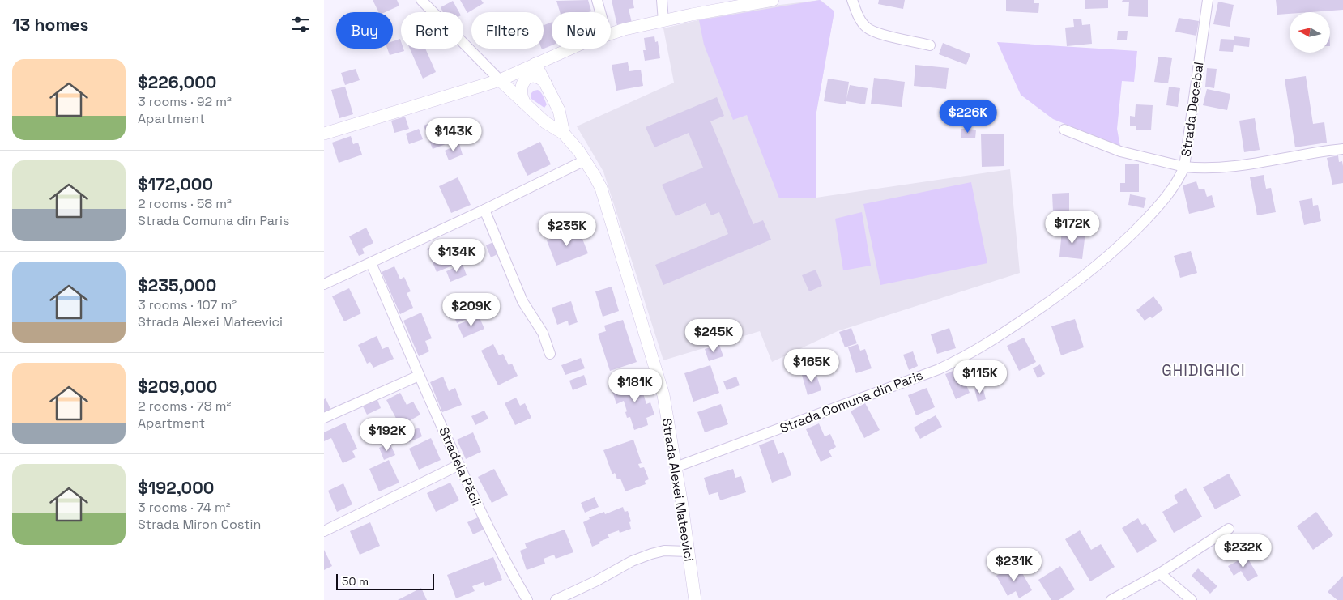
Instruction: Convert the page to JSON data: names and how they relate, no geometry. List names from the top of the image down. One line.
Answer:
{"streets":{"street":["Strada Decebal","Strada Comuna din Paris","Stradela Păcii","Strada Alexei Mateevici"]},"crossings":[["Strada Decebal","Strada Comuna din Paris"],["Strada Comuna din Paris","Strada Alexei Mateevici"]],"districts":["GHIDIGHICI"],"scale_bar":"50 m","north":"left","page":{"heading":"13 homes","chip":["Buy","Rent","Filters","New"],"list":[{"name":"$226,000","note":"3 rooms · 92 m² · Apartment"},{"name":"$172,000","note":"2 rooms · 58 m² · Strada Comuna din Paris"},{"name":"$235,000","note":"3 rooms · 107 m² · Strada Alexei Mateevici"},{"name":"$209,000","note":"2 rooms · 78 m² · Apartment"},{"name":"$192,000","note":"3 rooms · 74 m² · Strada Miron Costin"}],"price":["$226K","$143K","$172K","$235K","$134K","$209K","$245K","$165K","$115K","$181K","$192K","$232K","$231K"],"scale":"50 m"}}
